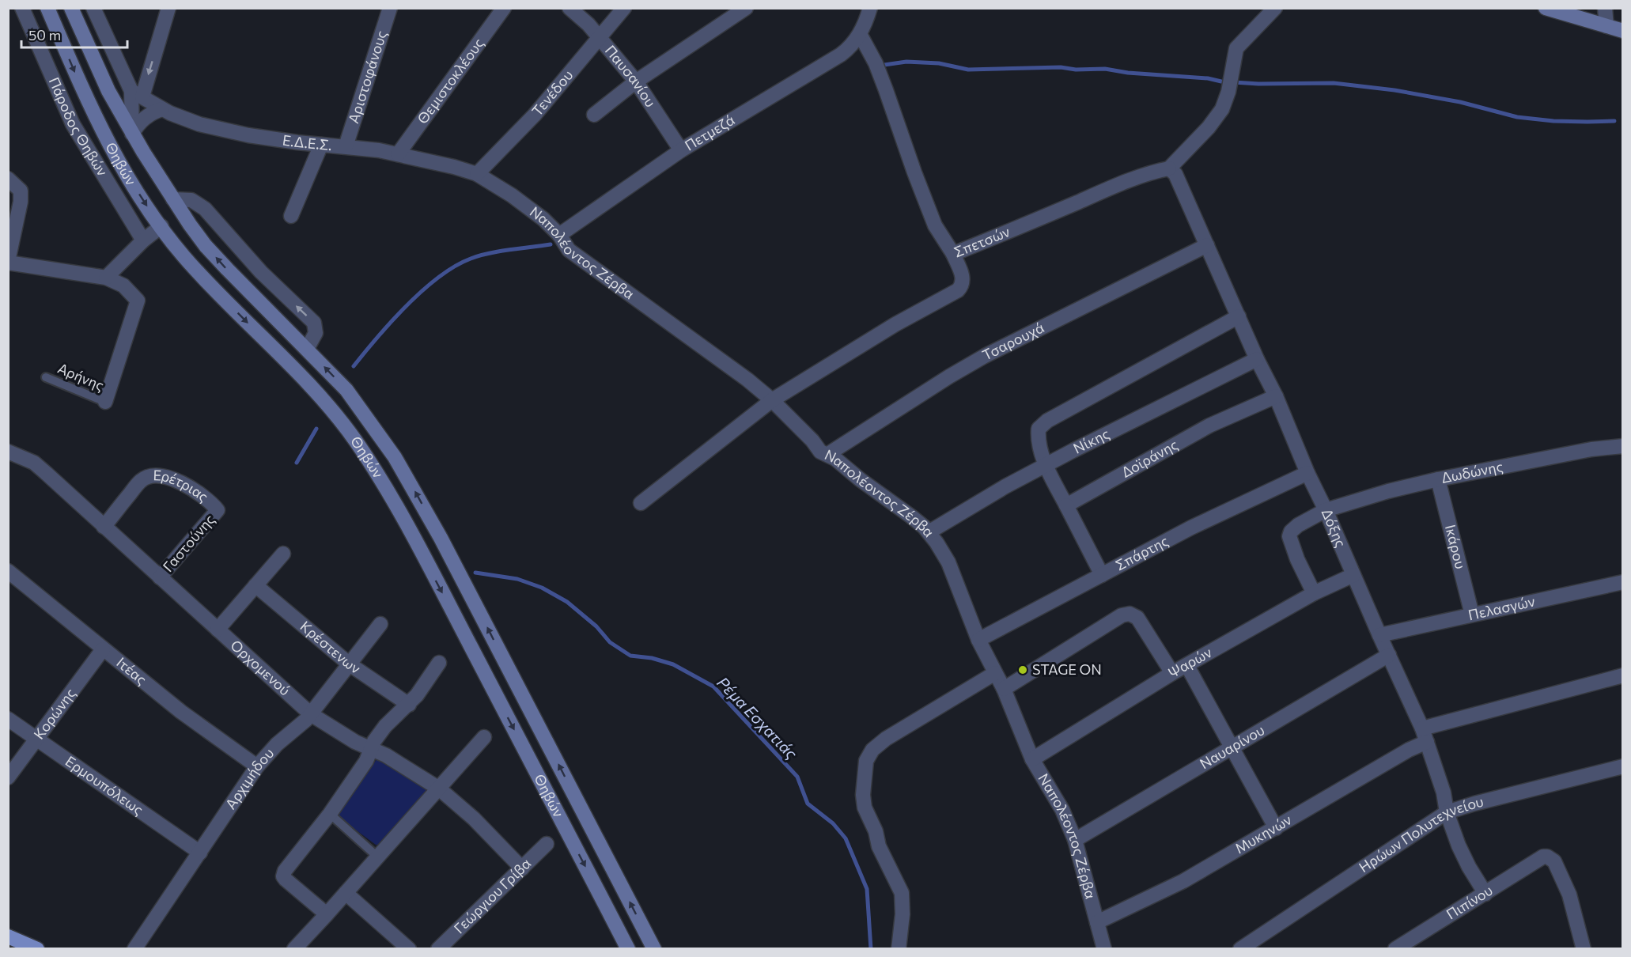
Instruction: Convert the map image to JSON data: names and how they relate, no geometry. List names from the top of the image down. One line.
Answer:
{"streets":{"main road":["Θηβών"],"street":["Παυσανίου","Αριστοφάνους","Θεμιστοκλέους","Τενέδου","Πάροδος Θηβών","Πετμεζά","Ε.Δ.Ε.Σ.","Σπετσών","Ναπολέοντος Ζέρβα","Τσαρουχά","Νίκης","Δοϊράνης","Δωδώνης","Ερέτριας","Δόξης","Γαστούνης","Ικάρου","Σπάρτης","Πελασγών","Κρέστενων","Ψαρών","Ορχομενού","Ιτέας","Κορώνης","Ναυαρίνου","Αρχιμήδου","Ερμουπόλεως","Μυκηνών","Ηρώων Πολυτεχνείου","Γεώργιου Γρίβα","Πιπίνου"],"lane":["Αρήνης"]},"crossings":[["Παυσανίου","Τενέδου"],["Παυσανίου","Πετμεζά"],["Αριστοφάνους","Ε.Δ.Ε.Σ."],["Θεμιστοκλέους","Ε.Δ.Ε.Σ."],["Τενέδου","Ε.Δ.Ε.Σ."],["Τενέδου","Ναπολέοντος Ζέρβα"],["Πετμεζά","Ναπολέοντος Ζέρβα"],["Ε.Δ.Ε.Σ.","Ναπολέοντος Ζέρβα"],["Σπετσών","Ναπολέοντος Ζέρβα"],["Σπετσών","Δόξης"],["Ναπολέοντος Ζέρβα","Τσαρουχά"],["Ναπολέοντος Ζέρβα","Νίκης"],["Ναπολέοντος Ζέρβα","Σπάρτης"],["Ναπολέοντος Ζέρβα","Ψαρών"],["Ναπολέοντος Ζέρβα","Ναυαρίνου"],["Ναπολέοντος Ζέρβα","Μυκηνών"],["Τσαρουχά","Δόξης"],["Νίκης","Δόξης"],["Δοϊράνης","Δόξης"],["Δωδώνης","Δόξης"],["Δωδώνης","Ικάρου"],["Δωδώνης","Ψαρών"],["Ερέτριας","Γαστούνης"],["Ερέτριας","Ορχομενού"],["Δόξης","Σπάρτης"],["Δόξης","Πελασγών"],["Δόξης","Ψαρών"],["Δόξης","Ναυαρίνου"],["Δόξης","Μυκηνών"],["Δόξης","Ηρώων Πολυτεχνείου"],["Δόξης","Πιπίνου"],["Γαστούνης","Ορχομενού"],["Ικάρου","Πελασγών"],["Κρέστενων","Αρχιμήδου"],["Ορχομενού","Αρχιμήδου"],["Ορχομενού","Γεώργιου Γρίβα"],["Ιτέας","Κορώνης"],["Ιτέας","Αρχιμήδου"],["Κορώνης","Ερμουπόλεως"],["Αρχιμήδου","Ερμουπόλεως"]],"water":["Ρέμα Εσχατιάς"],"places":["STAGE ON"],"scale_bar":"50 m"}
